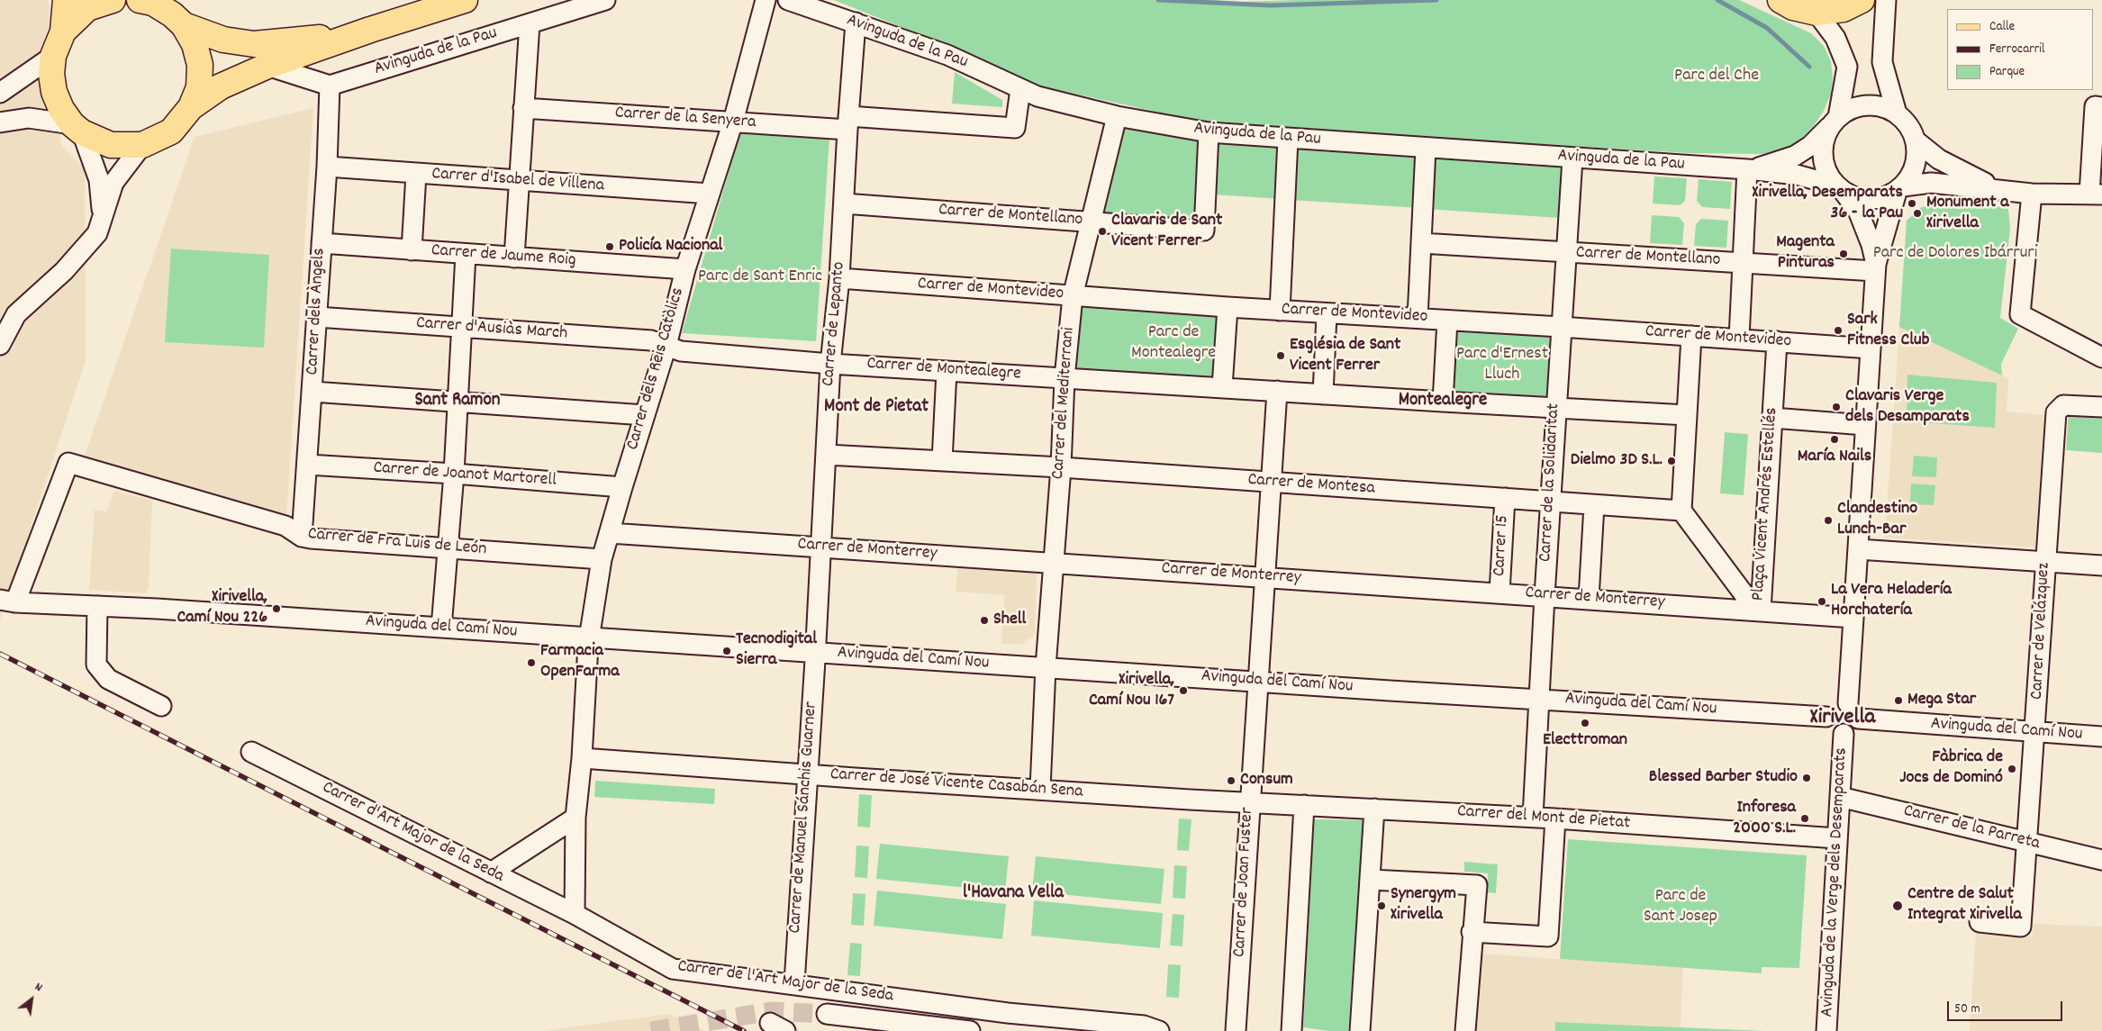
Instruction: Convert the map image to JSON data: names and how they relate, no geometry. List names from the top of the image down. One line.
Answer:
{"streets":{"street":["Avinguda de la Pau","Carrer de la Senyera","Carrer d'Isabel de Villena","Carrer de Montellano","Carrer de Jaume Roig","Carrer de Montevideo","Carrer dels Àngels","Carrer de Lepanto","Carrer d'Ausiàs March","Carrer dels Reis Catòlics","Carrer de Montealegre","Carrer del Mediterrani","Carrer de Joanot Martorell","Carrer de la Solidaritat","Carrer de Montesa","Plaça Vicent Andrés Estellés","Carrer de Fra Luis de León","Carrer 15","Carrer de Monterrey","Avinguda del Camí Nou","Carrer de Velázquez","Carrer de José Vicente Casabán Sena","Carrer de Manuel Sánchis Guarner","Carrer del Mont de Pietat","Carrer de la Parreta","Carrer d'Art Major de la Seda","Carrer de Joan Fuster","Avinguda de la Verge dels Desemparats","Carrer de l'Art Major de la Seda"]},"crossings":[["Avinguda de la Pau","Carrer de la Senyera"],["Avinguda de la Pau","Carrer de Montellano"],["Avinguda de la Pau","Carrer dels Àngels"],["Avinguda de la Pau","Carrer de Lepanto"],["Avinguda de la Pau","Carrer del Mediterrani"],["Avinguda de la Pau","Carrer de la Solidaritat"],["Carrer de la Senyera","Carrer de Lepanto"],["Carrer de la Senyera","Carrer dels Reis Catòlics"],["Carrer d'Isabel de Villena","Carrer dels Àngels"],["Carrer d'Isabel de Villena","Carrer dels Reis Catòlics"],["Carrer de Montellano","Carrer de Lepanto"],["Carrer de Montellano","Carrer del Mediterrani"],["Carrer de Montellano","Carrer de la Solidaritat"],["Carrer de Jaume Roig","Carrer dels Àngels"],["Carrer de Jaume Roig","Carrer dels Reis Catòlics"],["Carrer de Montevideo","Carrer de Lepanto"],["Carrer de Montevideo","Carrer del Mediterrani"],["Carrer de Montevideo","Carrer de la Solidaritat"],["Carrer de Montevideo","Plaça Vicent Andrés Estellés"],["Carrer dels Àngels","Carrer d'Ausiàs March"],["Carrer dels Àngels","Carrer de Joanot Martorell"],["Carrer dels Àngels","Carrer de Fra Luis de León"],["Carrer de Lepanto","Carrer de Montealegre"],["Carrer de Lepanto","Carrer de Montesa"],["Carrer de Lepanto","Carrer de Monterrey"],["Carrer de Lepanto","Avinguda del Camí Nou"],["Carrer de Lepanto","Carrer de Manuel Sánchis Guarner"],["Carrer d'Ausiàs March","Carrer dels Reis Catòlics"],["Carrer d'Ausiàs March","Carrer de Montealegre"],["Carrer dels Reis Catòlics","Carrer de Montealegre"],["Carrer dels Reis Catòlics","Carrer de Joanot Martorell"],["Carrer dels Reis Catòlics","Carrer de Fra Luis de León"],["Carrer dels Reis Catòlics","Carrer de Monterrey"],["Carrer dels Reis Catòlics","Avinguda del Camí Nou"],["Carrer dels Reis Catòlics","Carrer de José Vicente Casabán Sena"],["Carrer dels Reis Catòlics","Carrer d'Art Major de la Seda"],["Carrer dels Reis Catòlics","Carrer de l'Art Major de la Seda"],["Carrer de Montealegre","Carrer del Mediterrani"],["Carrer de Montealegre","Carrer de la Solidaritat"],["Carrer de Montealegre","Carrer de Joan Fuster"],["Carrer del Mediterrani","Carrer de Montesa"],["Carrer del Mediterrani","Carrer de Monterrey"],["Carrer del Mediterrani","Avinguda del Camí Nou"],["Carrer del Mediterrani","Carrer de José Vicente Casabán Sena"],["Carrer de la Solidaritat","Carrer de Montesa"],["Carrer de la Solidaritat","Carrer de Monterrey"],["Carrer de la Solidaritat","Avinguda del Camí Nou"],["Carrer de la Solidaritat","Carrer del Mont de Pietat"],["Carrer de Montesa","Plaça Vicent Andrés Estellés"],["Carrer de Montesa","Carrer 15"],["Carrer de Montesa","Carrer de Joan Fuster"],["Plaça Vicent Andrés Estellés","Carrer de Monterrey"],["Carrer de Fra Luis de León","Avinguda del Camí Nou"],["Carrer 15","Carrer de Monterrey"],["Carrer de Monterrey","Carrer de Joan Fuster"],["Avinguda del Camí Nou","Carrer de Velázquez"],["Avinguda del Camí Nou","Carrer de Manuel Sánchis Guarner"],["Avinguda del Camí Nou","Carrer de Joan Fuster"],["Avinguda del Camí Nou","Avinguda de la Verge dels Desemparats"],["Carrer de Velázquez","Carrer de la Parreta"],["Carrer de José Vicente Casabán Sena","Carrer de Manuel Sánchis Guarner"],["Carrer de José Vicente Casabán Sena","Carrer del Mont de Pietat"],["Carrer de José Vicente Casabán Sena","Carrer de Joan Fuster"],["Carrer de Manuel Sánchis Guarner","Carrer de l'Art Major de la Seda"],["Carrer del Mont de Pietat","Carrer de Joan Fuster"],["Carrer del Mont de Pietat","Avinguda de la Verge dels Desemparats"],["Carrer de la Parreta","Avinguda de la Verge dels Desemparats"],["Carrer d'Art Major de la Seda","Carrer de l'Art Major de la Seda"]],"districts":["Sant Ramon","Montealegre","Mont de Pietat","Xirivella","l'Havana Vella"],"parks":["Parc del Che","Parc de Dolores Ibárruri","Parc de Sant Enric","Parc de Montealegre","Parc d'Ernest Lluch","Parc de Sant Josep"],"places":["Xirivella, Desemparats 36 - la Pau","Monument a Xirivella","Clavaris de Sant Vicent Ferrer","Policía Nacional","Magenta Pinturas","Sark Fitness Club","Església de Sant Vicent Ferrer","Clavaris Verge dels Desamparats","María Nails","Dielmo 3D S.L.","Clandestino Lunch-Bar","La Vera Heladería Horchatería","Xirivella, Camí Nou 226","Shell","Tecnodigital Sierra","Farmacia OpenFarma","Xirivella, Camí Nou 167","Mega Star","Electtroman","Fàbrica de Jocs de Dominó","Blessed Barber Studio","Consum","Inforesa 2000 S.L.","Synergym Xirivella","Centre de Salut Integrat Xirivella"],"legend":["Calle","Ferrocarril","Parque"],"scale_bar":"50 m","north":"top right"}
